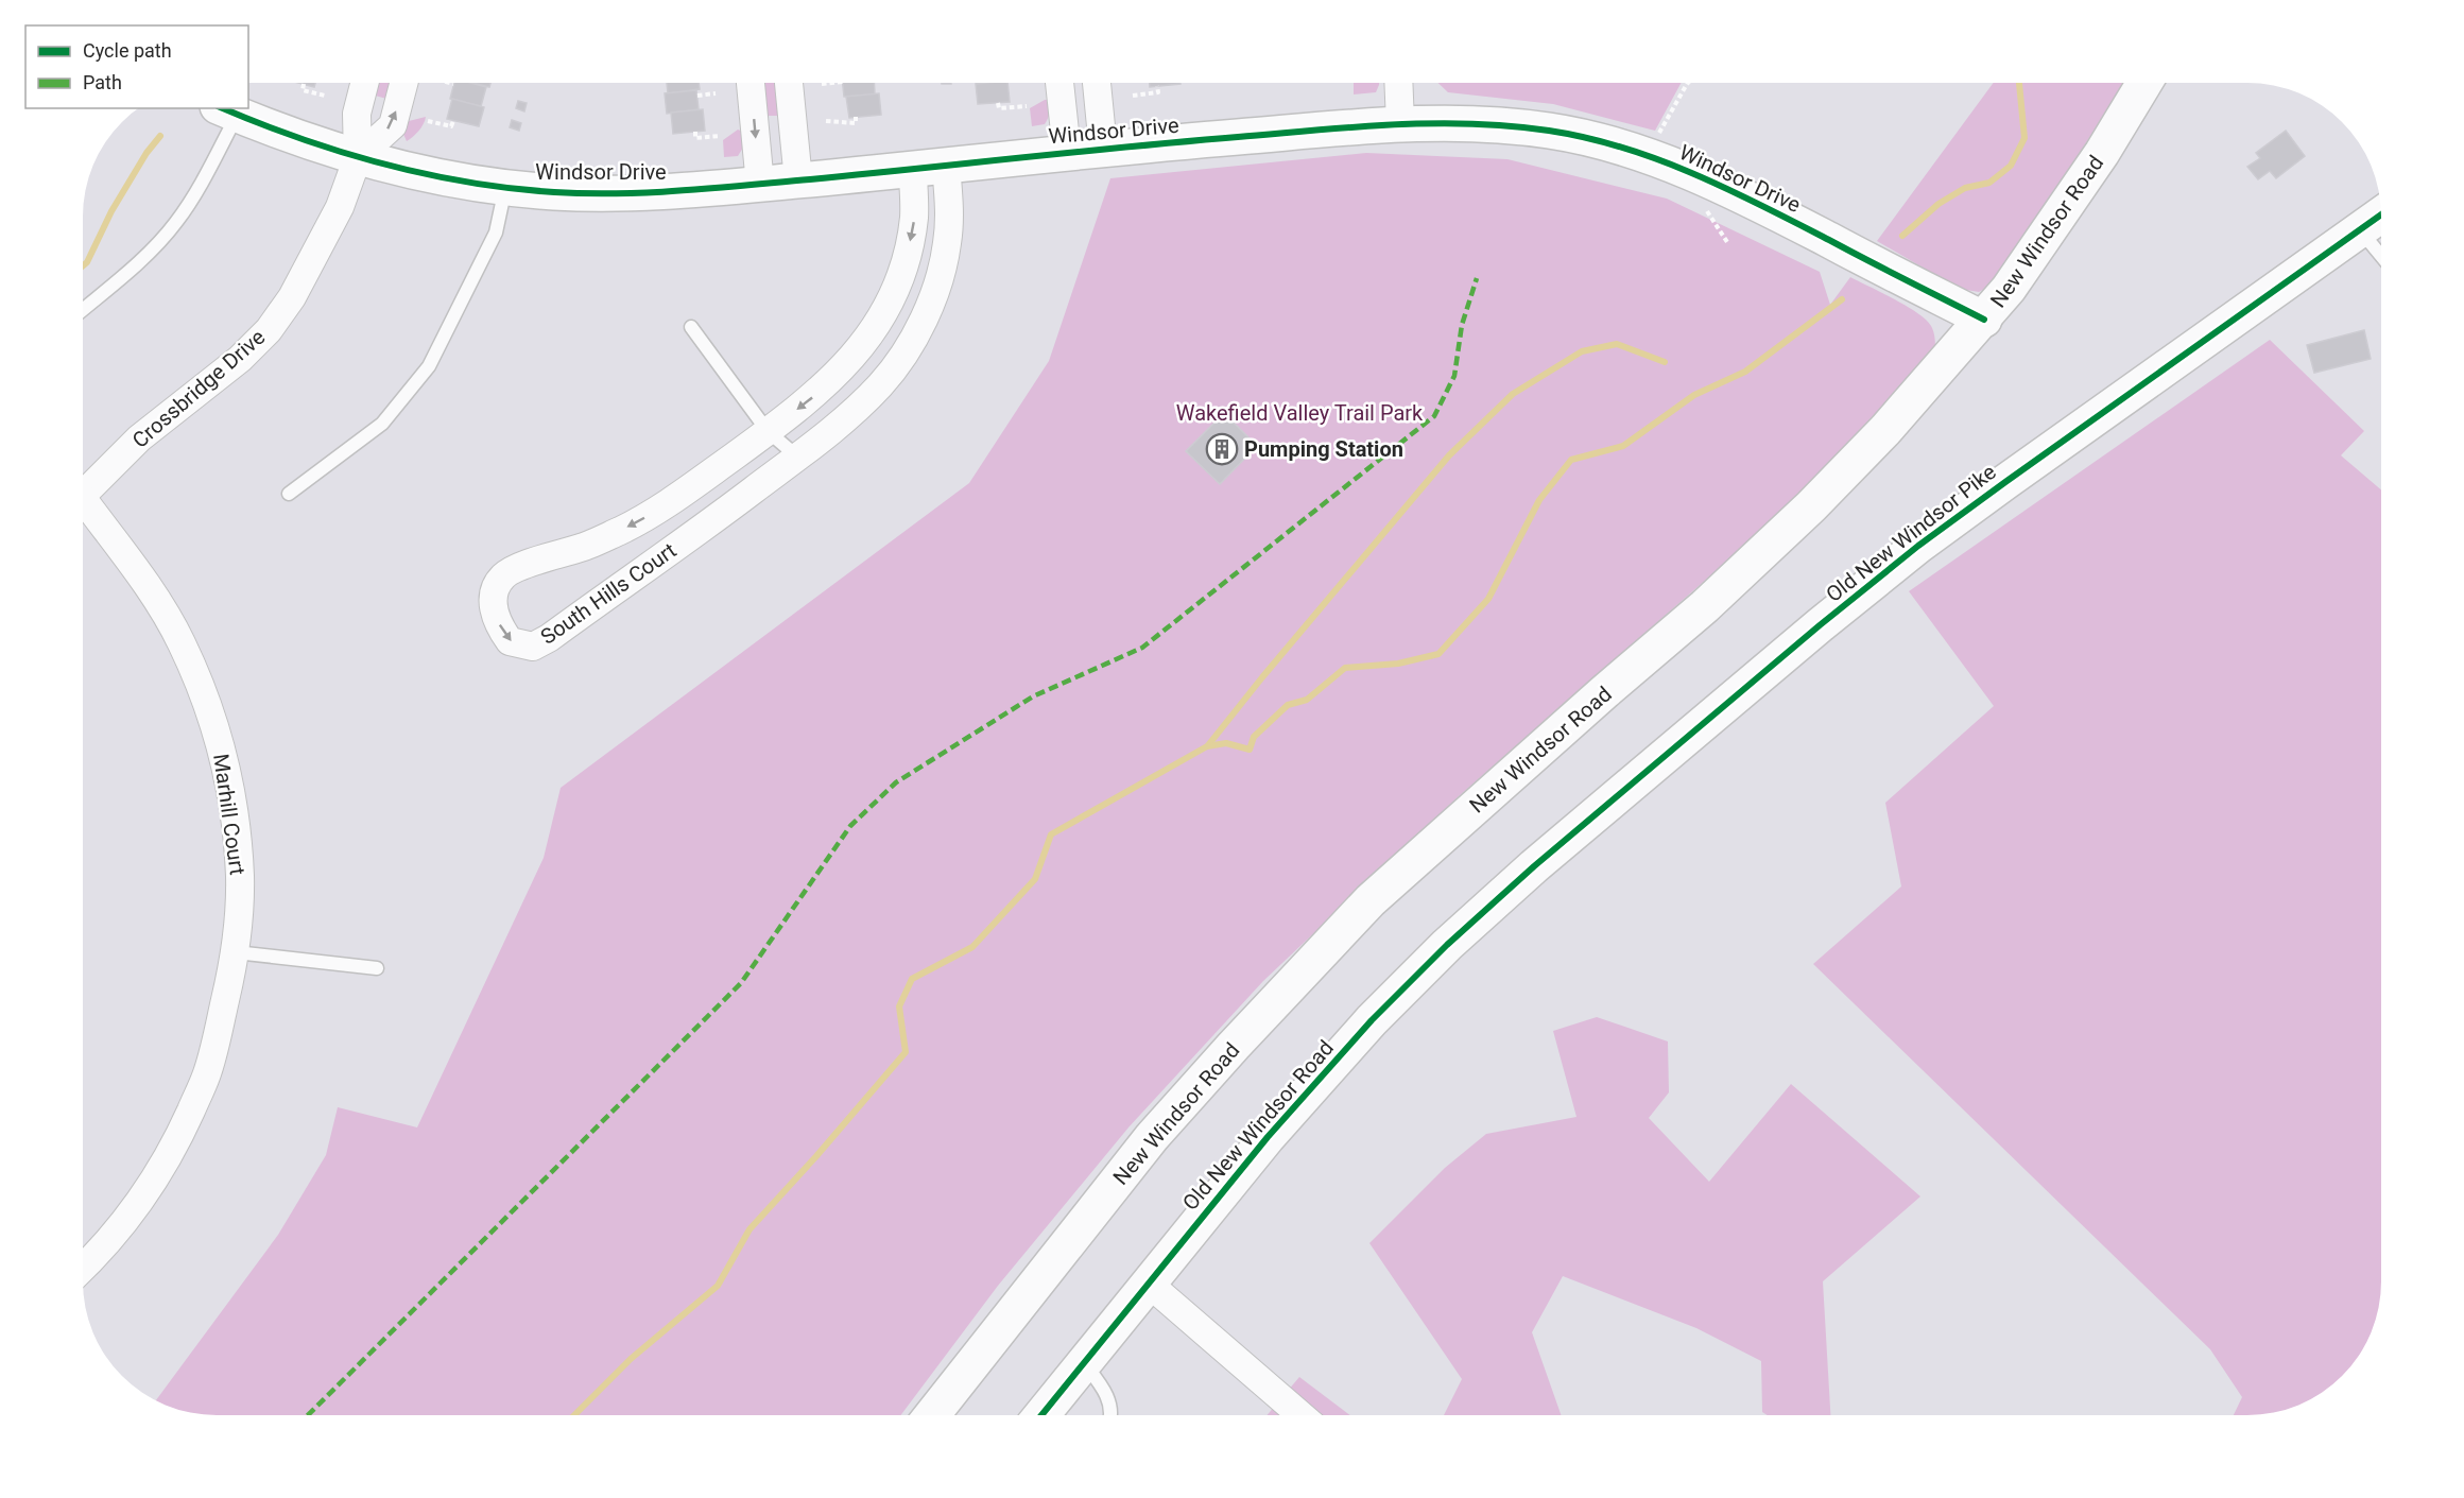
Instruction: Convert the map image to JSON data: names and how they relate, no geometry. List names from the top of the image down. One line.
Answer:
{"streets":{"street":["Windsor Drive","New Windsor Road","Crossbridge Drive","Old New Windsor Pike","South Hills Court","Marhill Court","Old New Windsor Road"]},"crossings":[["Windsor Drive","New Windsor Road"],["Windsor Drive","Crossbridge Drive"],["Windsor Drive","South Hills Court"],["Old New Windsor Pike","Old New Windsor Road"]],"parks":["Wakefield Valley Trail Park"],"places":{"building":["Pumping Station"]},"legend":["Cycle path","Path"]}
